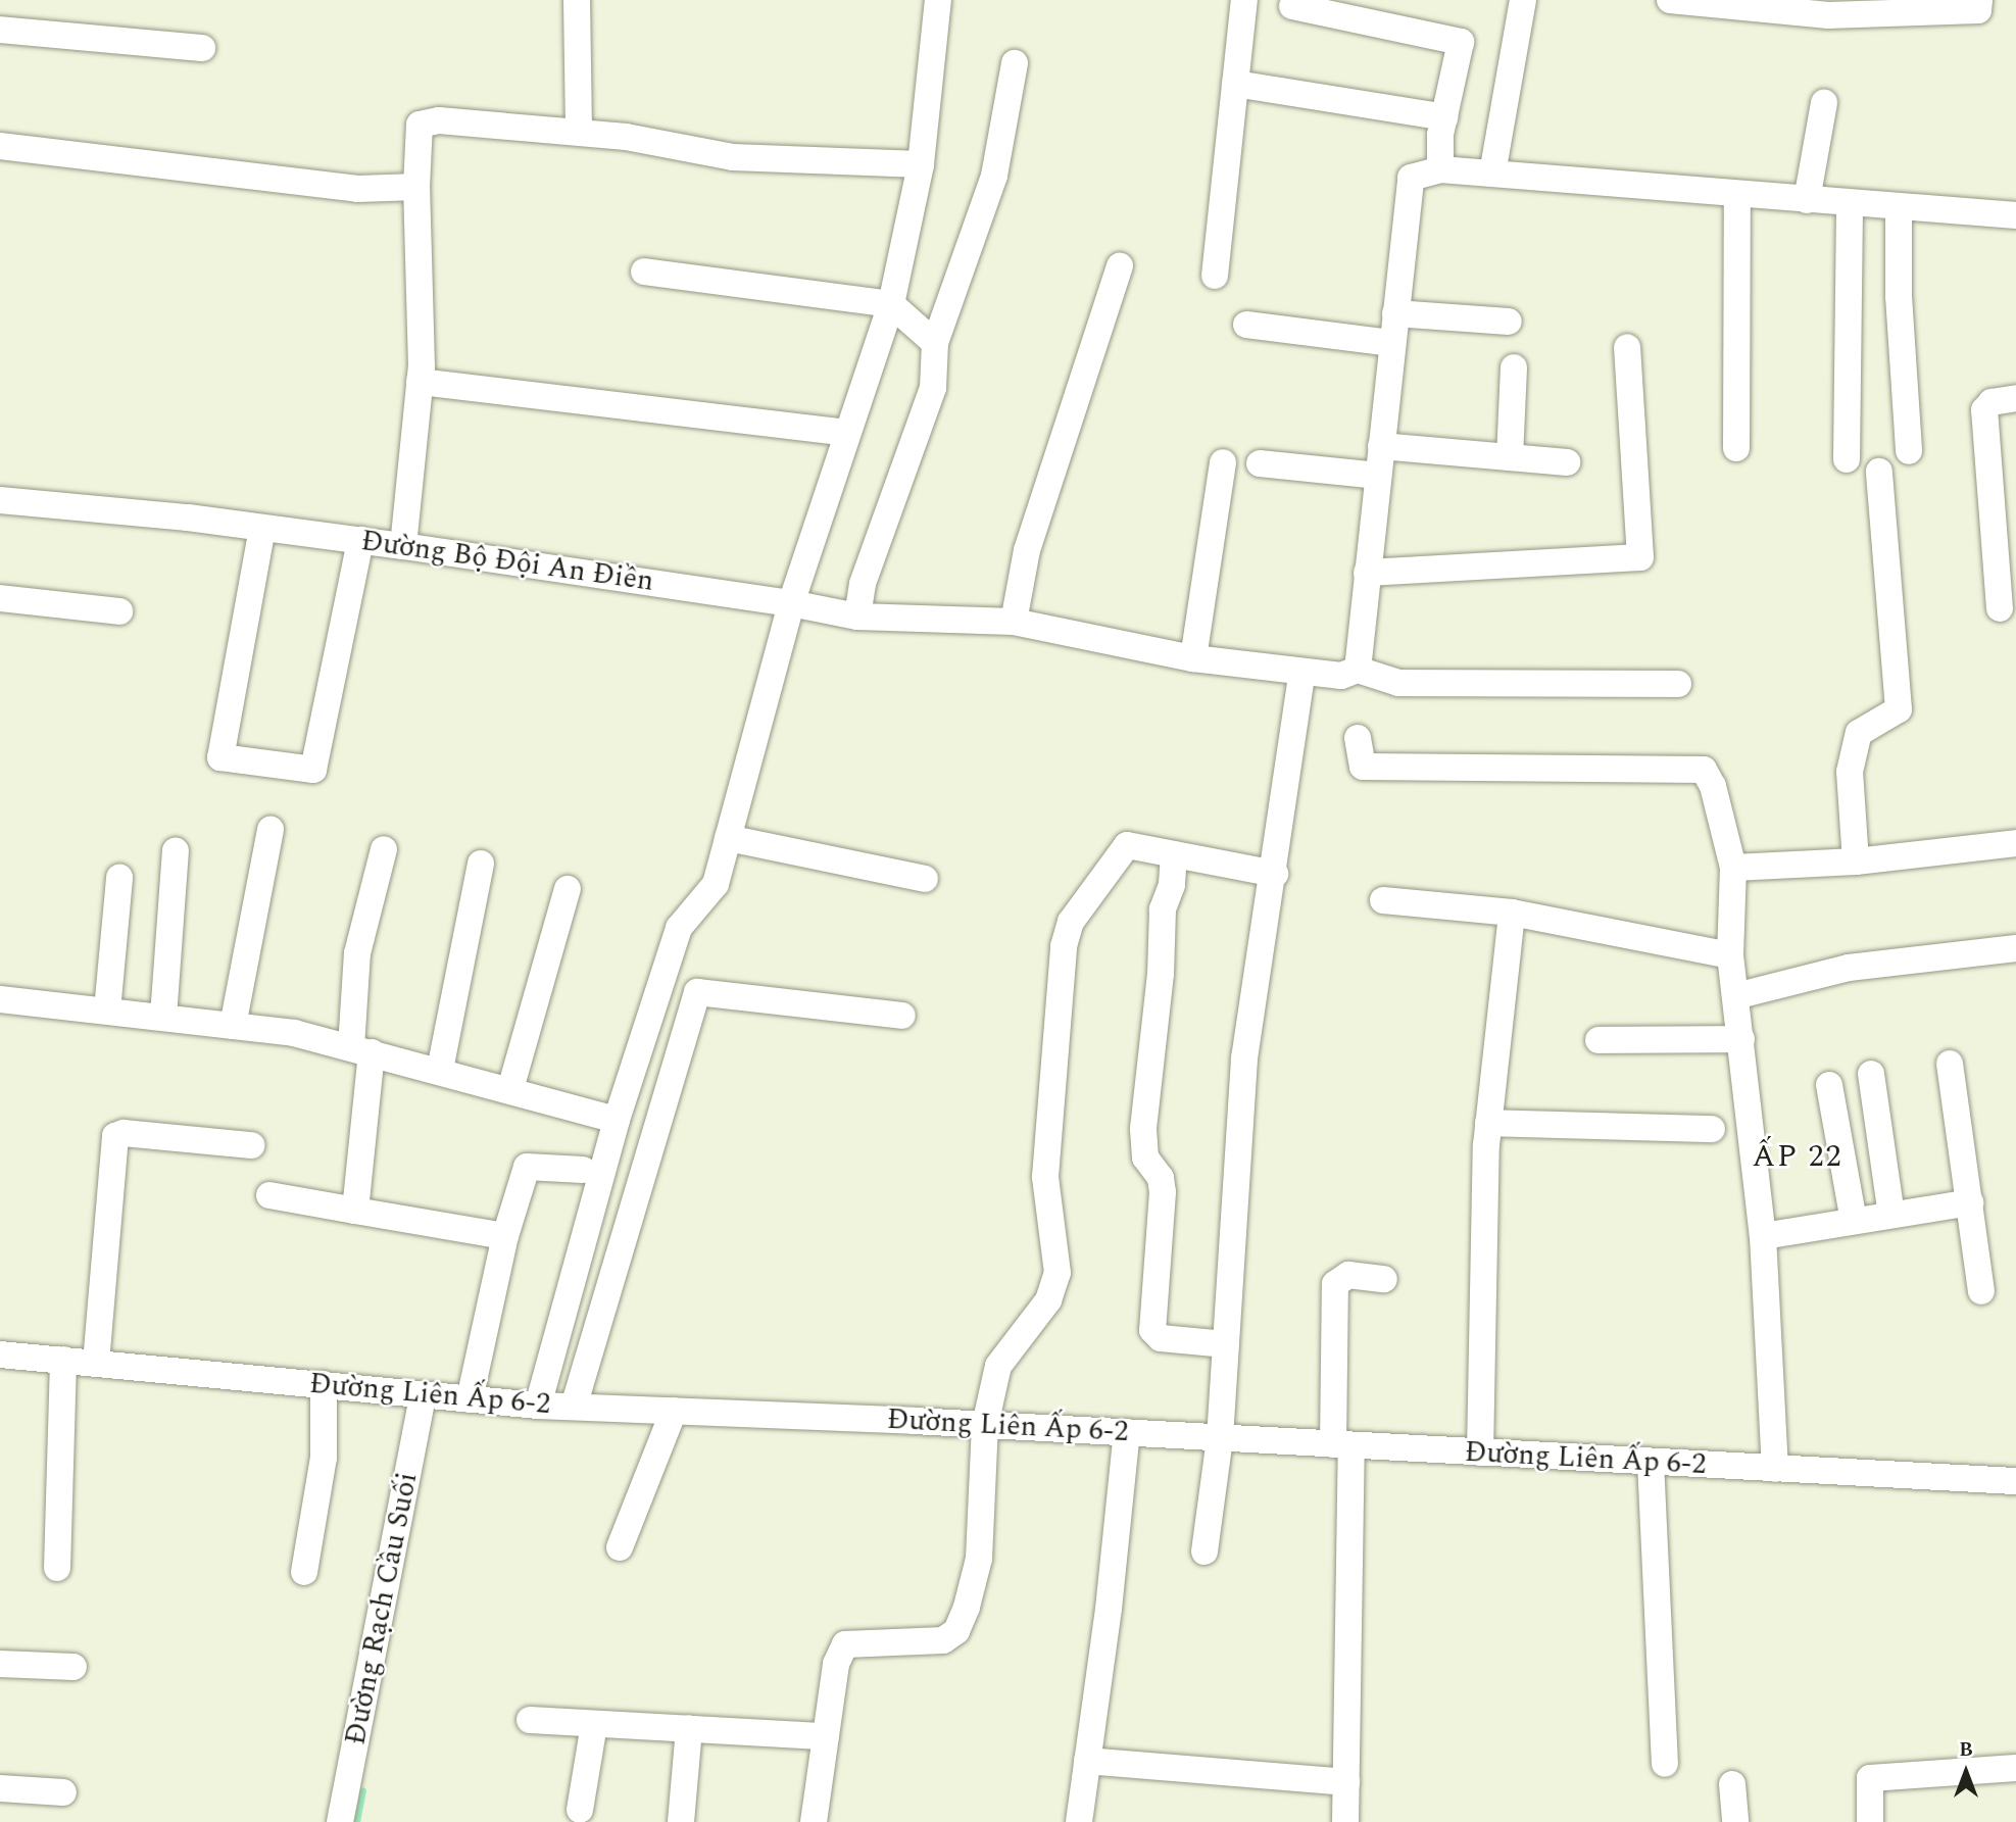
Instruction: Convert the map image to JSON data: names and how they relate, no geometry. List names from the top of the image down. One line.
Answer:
{"streets":{"street":["Đường Bộ Đội An Điền","Đường Liên Ấp 6-2","Đường Rạch Cầu Suối"]},"crossings":[["Đường Liên Ấp 6-2","Đường Rạch Cầu Suối"]],"districts":["ẤP 22"],"north":"top"}
